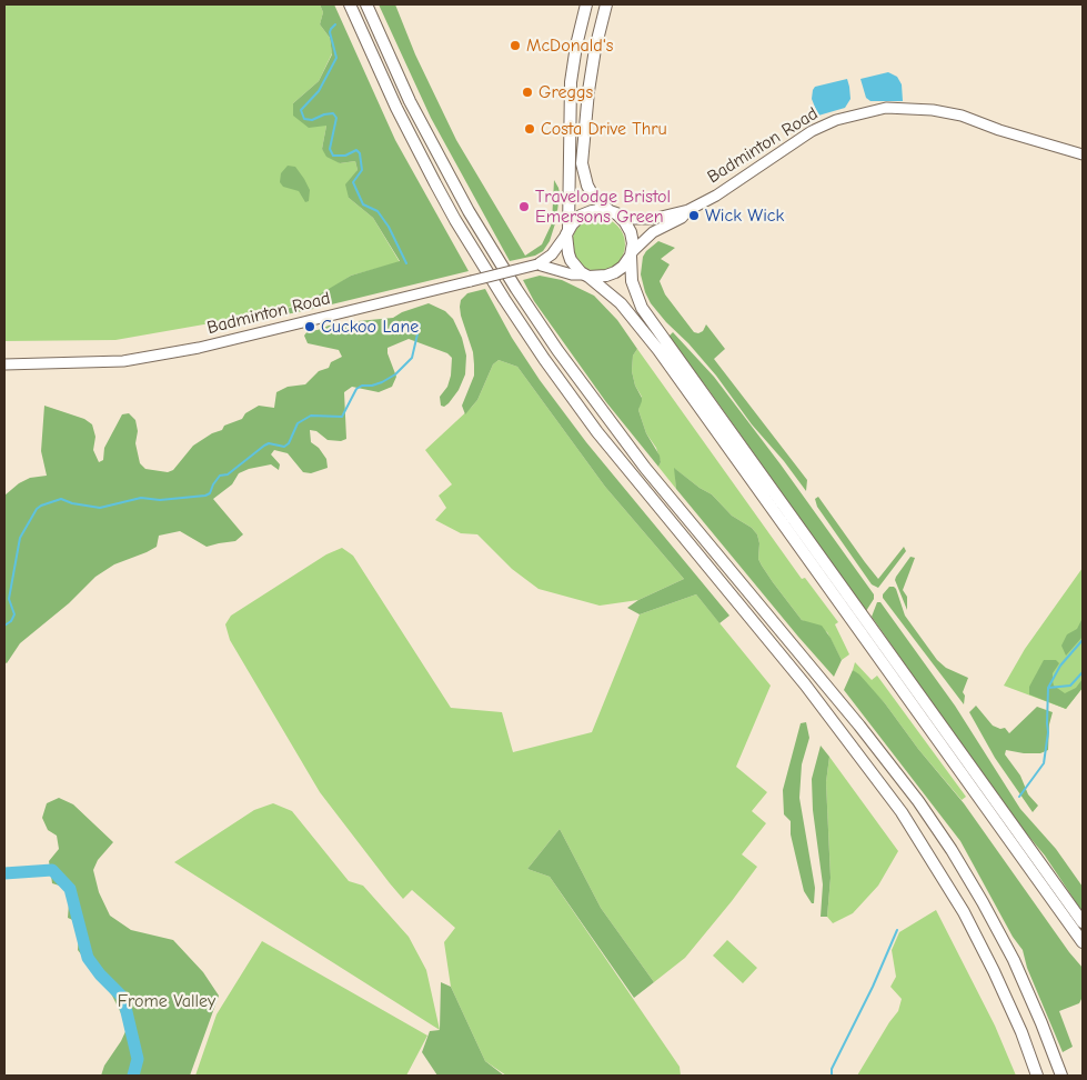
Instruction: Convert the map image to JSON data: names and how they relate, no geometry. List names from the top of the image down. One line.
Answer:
{"streets":{"main road":["Badminton Road"]},"parks":["Frome Valley"],"places":["McDonald's","Greggs","Costa Drive Thru","Travelodge Bristol Emersons Green","Wick Wick","Cuckoo Lane"]}
